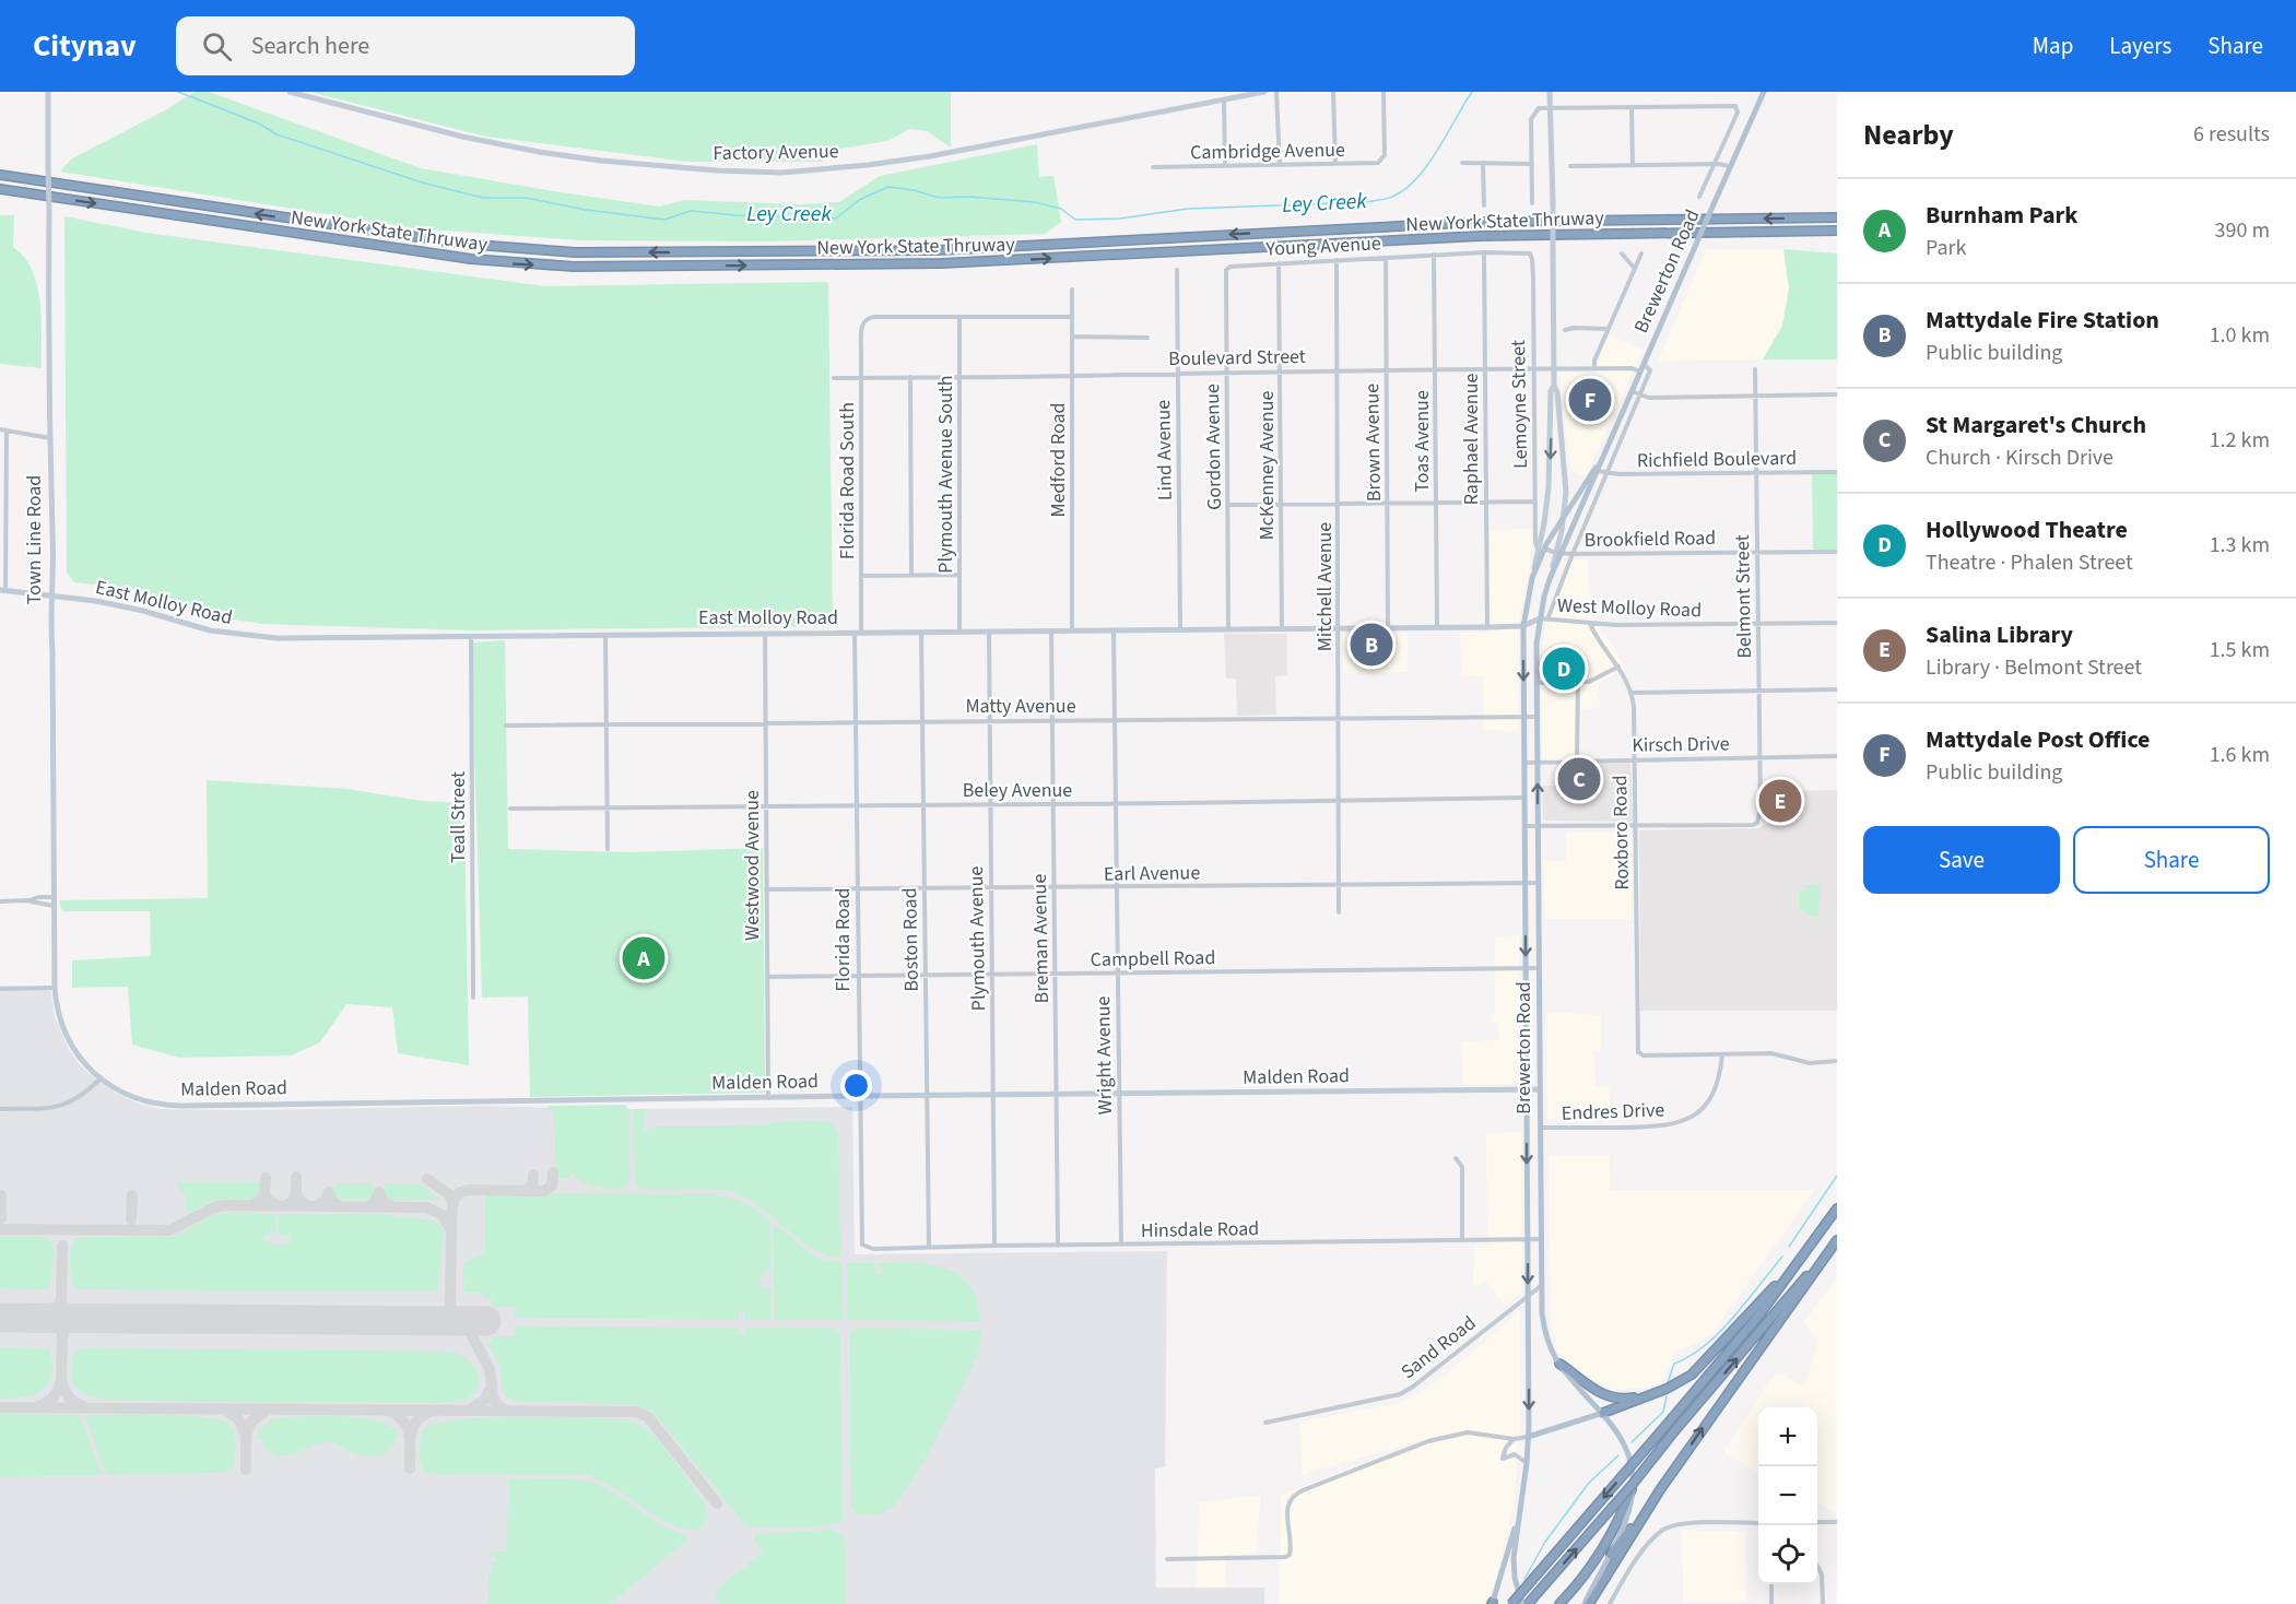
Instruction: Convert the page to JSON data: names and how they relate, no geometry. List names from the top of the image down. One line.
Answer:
{"streets":{"highway":["New York State Thruway"],"main road":["Brewerton Road"],"street":["Cambridge Avenue","Factory Avenue","Young Avenue","Boulevard Street","Lemoyne Street","Raphael Avenue","Toas Avenue","Brown Avenue","Gordon Avenue","Lind Avenue","Richfield Boulevard","Medford Road","McKenney Avenue","Plymouth Avenue South","Florida Road South","Brookfield Road","Town Line Road","Mitchell Avenue","Belmont Street","East Molloy Road","West Molloy Road","Matty Avenue","Kirsch Drive","Beley Avenue","Teall Street","Roxboro Road","Westwood Avenue","Earl Avenue","Plymouth Avenue","Breman Avenue","Florida Road","Boston Road","Campbell Road","Wright Avenue","Malden Road","Endres Drive","Hinsdale Road","Sand Road"]},"crossings":[["Young Avenue","Lemoyne Street"],["Young Avenue","Raphael Avenue"],["Young Avenue","Toas Avenue"],["Young Avenue","Brown Avenue"],["Young Avenue","Gordon Avenue"],["Young Avenue","McKenney Avenue"],["Young Avenue","Mitchell Avenue"],["Brewerton Road","Boulevard Street"],["Brewerton Road","Lemoyne Street"],["Brewerton Road","Richfield Boulevard"],["Brewerton Road","Brookfield Road"],["Brewerton Road","East Molloy Road"],["Brewerton Road","West Molloy Road"],["Brewerton Road","Matty Avenue"],["Brewerton Road","Kirsch Drive"],["Brewerton Road","Beley Avenue"],["Brewerton Road","Earl Avenue"],["Brewerton Road","Campbell Road"],["Brewerton Road","Malden Road"],["Brewerton Road","Endres Drive"],["Brewerton Road","Hinsdale Road"],["Brewerton Road","Sand Road"],["Boulevard Street","Lemoyne Street"],["Boulevard Street","Raphael Avenue"],["Boulevard Street","Toas Avenue"],["Boulevard Street","Brown Avenue"],["Boulevard Street","Gordon Avenue"],["Boulevard Street","Lind Avenue"],["Boulevard Street","Medford Road"],["Boulevard Street","McKenney Avenue"],["Boulevard Street","Plymouth Avenue South"],["Boulevard Street","Florida Road South"],["Boulevard Street","Mitchell Avenue"],["Lemoyne Street","Brookfield Road"],["Raphael Avenue","East Molloy Road"],["Toas Avenue","East Molloy Road"],["Brown Avenue","East Molloy Road"],["Gordon Avenue","East Molloy Road"],["Lind Avenue","East Molloy Road"],["Richfield Boulevard","Belmont Street"],["Medford Road","East Molloy Road"],["McKenney Avenue","East Molloy Road"],["Plymouth Avenue South","Florida Road South"],["Plymouth Avenue South","East Molloy Road"],["Florida Road South","East Molloy Road"],["Florida Road South","Florida Road"],["Brookfield Road","Belmont Street"],["Town Line Road","East Molloy Road"],["Town Line Road","Malden Road"],["Mitchell Avenue","East Molloy Road"],["Mitchell Avenue","Matty Avenue"],["Mitchell Avenue","Beley Avenue"],["Mitchell Avenue","Earl Avenue"],["Belmont Street","West Molloy Road"],["Belmont Street","Kirsch Drive"],["Belmont Street","Roxboro Road"],["East Molloy Road","West Molloy Road"],["East Molloy Road","Teall Street"],["East Molloy Road","Westwood Avenue"],["East Molloy Road","Plymouth Avenue"],["East Molloy Road","Breman Avenue"],["East Molloy Road","Florida Road"],["East Molloy Road","Boston Road"],["East Molloy Road","Wright Avenue"],["West Molloy Road","Roxboro Road"],["Matty Avenue","Westwood Avenue"],["Matty Avenue","Plymouth Avenue"],["Matty Avenue","Breman Avenue"],["Matty Avenue","Florida Road"],["Matty Avenue","Boston Road"],["Matty Avenue","Wright Avenue"],["Kirsch Drive","Roxboro Road"],["Beley Avenue","Westwood Avenue"],["Beley Avenue","Plymouth Avenue"],["Beley Avenue","Breman Avenue"],["Beley Avenue","Florida Road"],["Beley Avenue","Boston Road"],["Beley Avenue","Wright Avenue"],["Roxboro Road","Endres Drive"],["Westwood Avenue","Earl Avenue"],["Westwood Avenue","Campbell Road"],["Westwood Avenue","Malden Road"],["Earl Avenue","Plymouth Avenue"],["Earl Avenue","Breman Avenue"],["Earl Avenue","Florida Road"],["Earl Avenue","Boston Road"],["Earl Avenue","Wright Avenue"],["Plymouth Avenue","Campbell Road"],["Plymouth Avenue","Malden Road"],["Plymouth Avenue","Hinsdale Road"],["Breman Avenue","Campbell Road"],["Breman Avenue","Malden Road"],["Breman Avenue","Hinsdale Road"],["Florida Road","Campbell Road"],["Florida Road","Malden Road"],["Florida Road","Hinsdale Road"],["Boston Road","Campbell Road"],["Boston Road","Malden Road"],["Boston Road","Hinsdale Road"],["Campbell Road","Wright Avenue"],["Wright Avenue","Malden Road"],["Wright Avenue","Hinsdale Road"]],"water":["Ley Creek"],"page":{"header":"Citynav","search":"Search here","nav":["Map","Layers","Share"],"heading":["Nearby","6 results"],"list":[{"mark":"A","name":"Burnham Park","note":"Park","value":"390 m"},{"mark":"B","name":"Mattydale Fire Station","note":"Public building","value":"1.0 km"},{"mark":"C","name":"St Margaret's Church","note":"Church · Kirsch Drive","value":"1.2 km"},{"mark":"D","name":"Hollywood Theatre","note":"Theatre · Phalen Street","value":"1.3 km"},{"mark":"E","name":"Salina Library","note":"Library · Belmont Street","value":"1.5 km"},{"mark":"F","name":"Mattydale Post Office","note":"Public building","value":"1.6 km"}],"pins":["F","B","D","C","E","A"],"buttons":["Save","Share"],"map_buttons":["+","−"]}}
